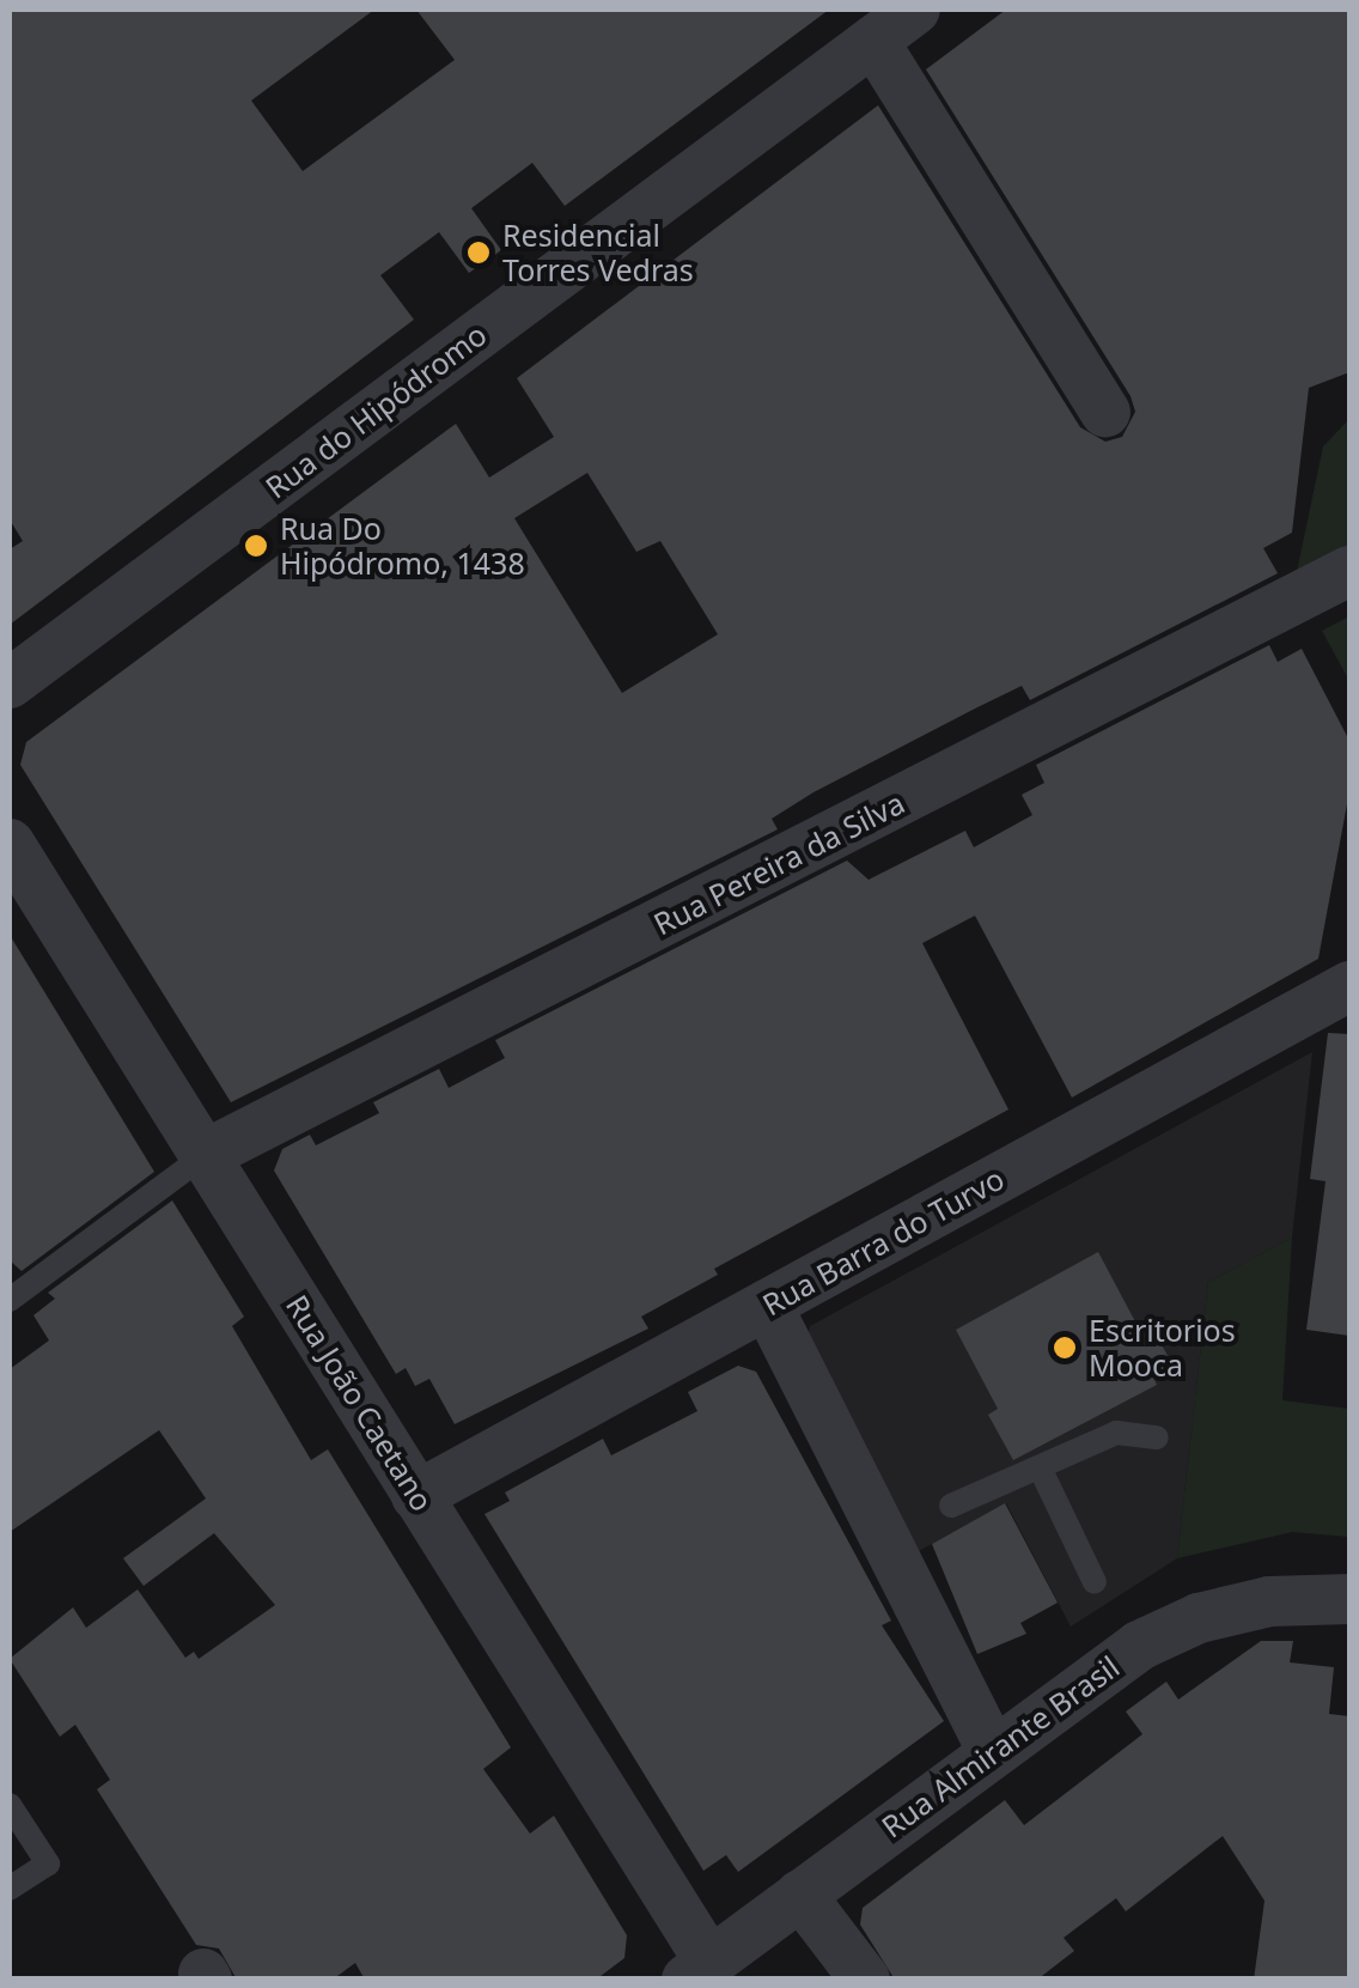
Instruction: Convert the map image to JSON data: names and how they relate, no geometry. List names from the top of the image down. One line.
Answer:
{"streets":{"street":["Rua do Hipódromo","Rua Pereira da Silva","Rua Barra do Turvo","Rua João Caetano","Rua Almirante Brasil"]},"crossings":[["Rua Pereira da Silva","Rua João Caetano"],["Rua Barra do Turvo","Rua João Caetano"],["Rua João Caetano","Rua Almirante Brasil"]],"places":["Residencial Torres Vedras","Rua Do Hipódromo, 1438","Escritorios Mooca"]}
